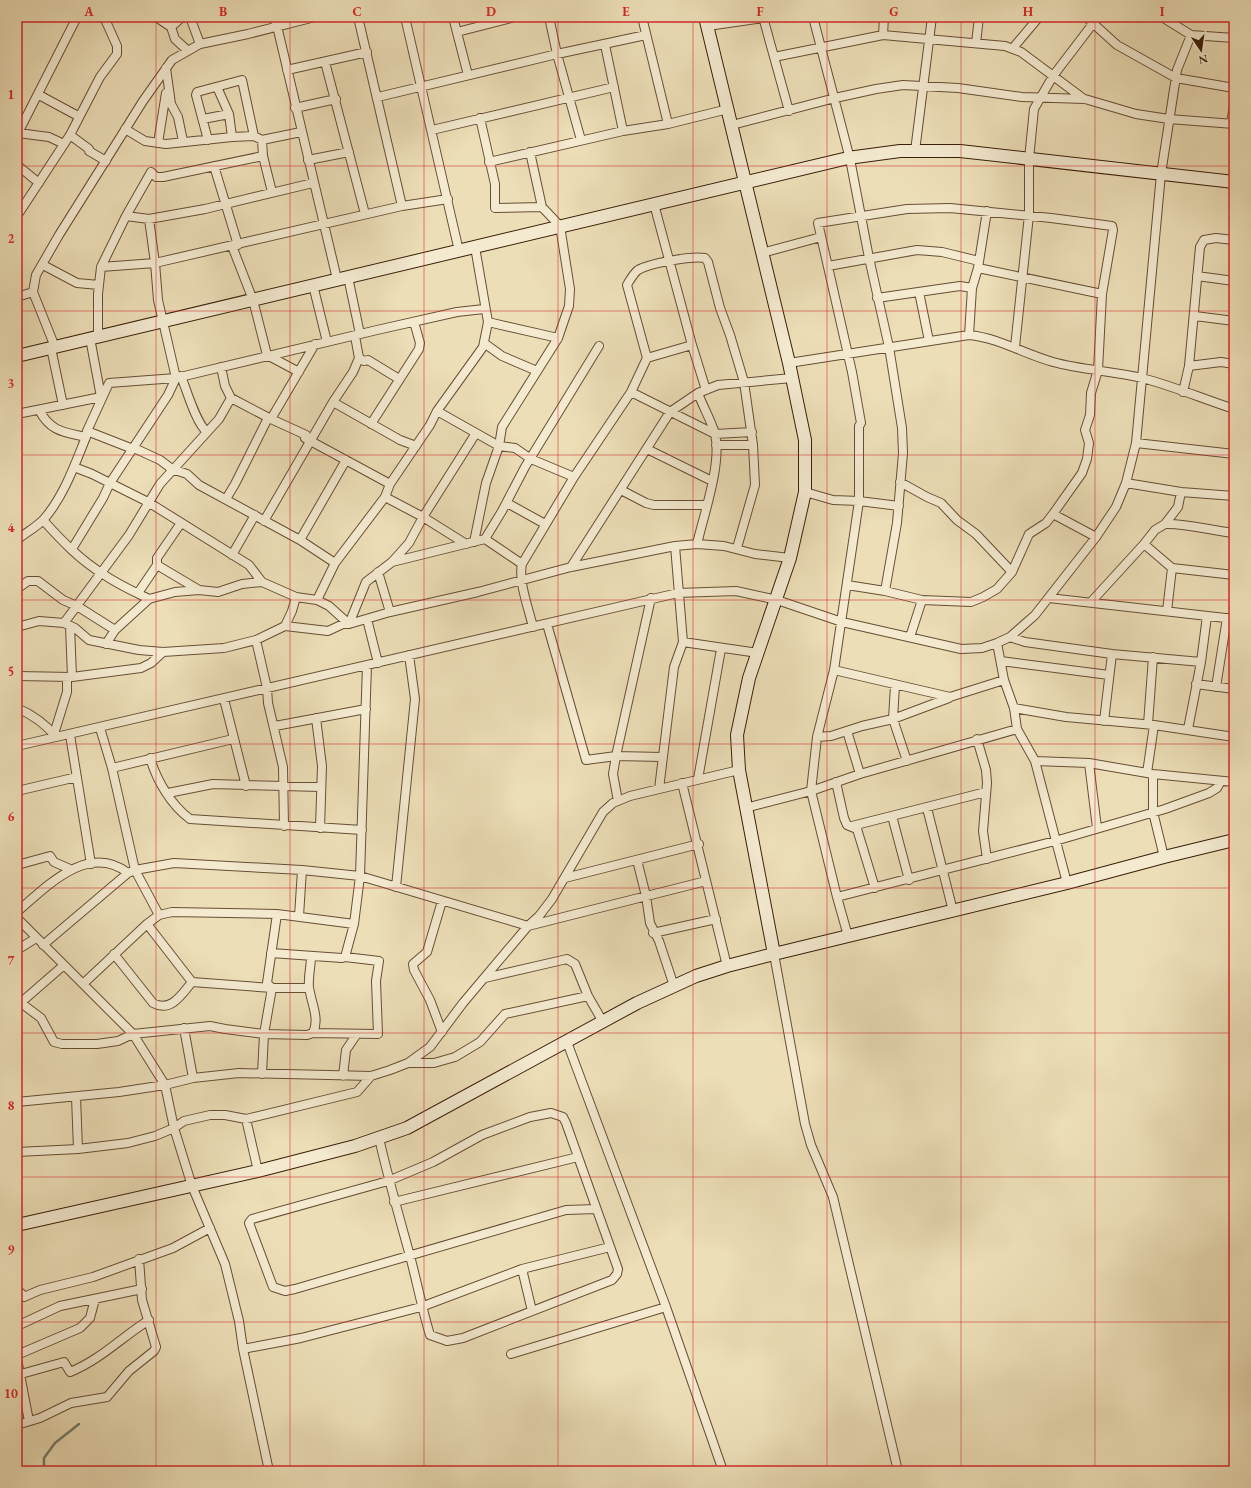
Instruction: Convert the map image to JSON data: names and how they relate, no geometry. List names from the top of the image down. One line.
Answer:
{"north":"bottom","grid":{"columns":["A","B","C","D","E","F","G","H","I"],"rows":["1","2","3","4","5","6","7","8","9","10"]}}
